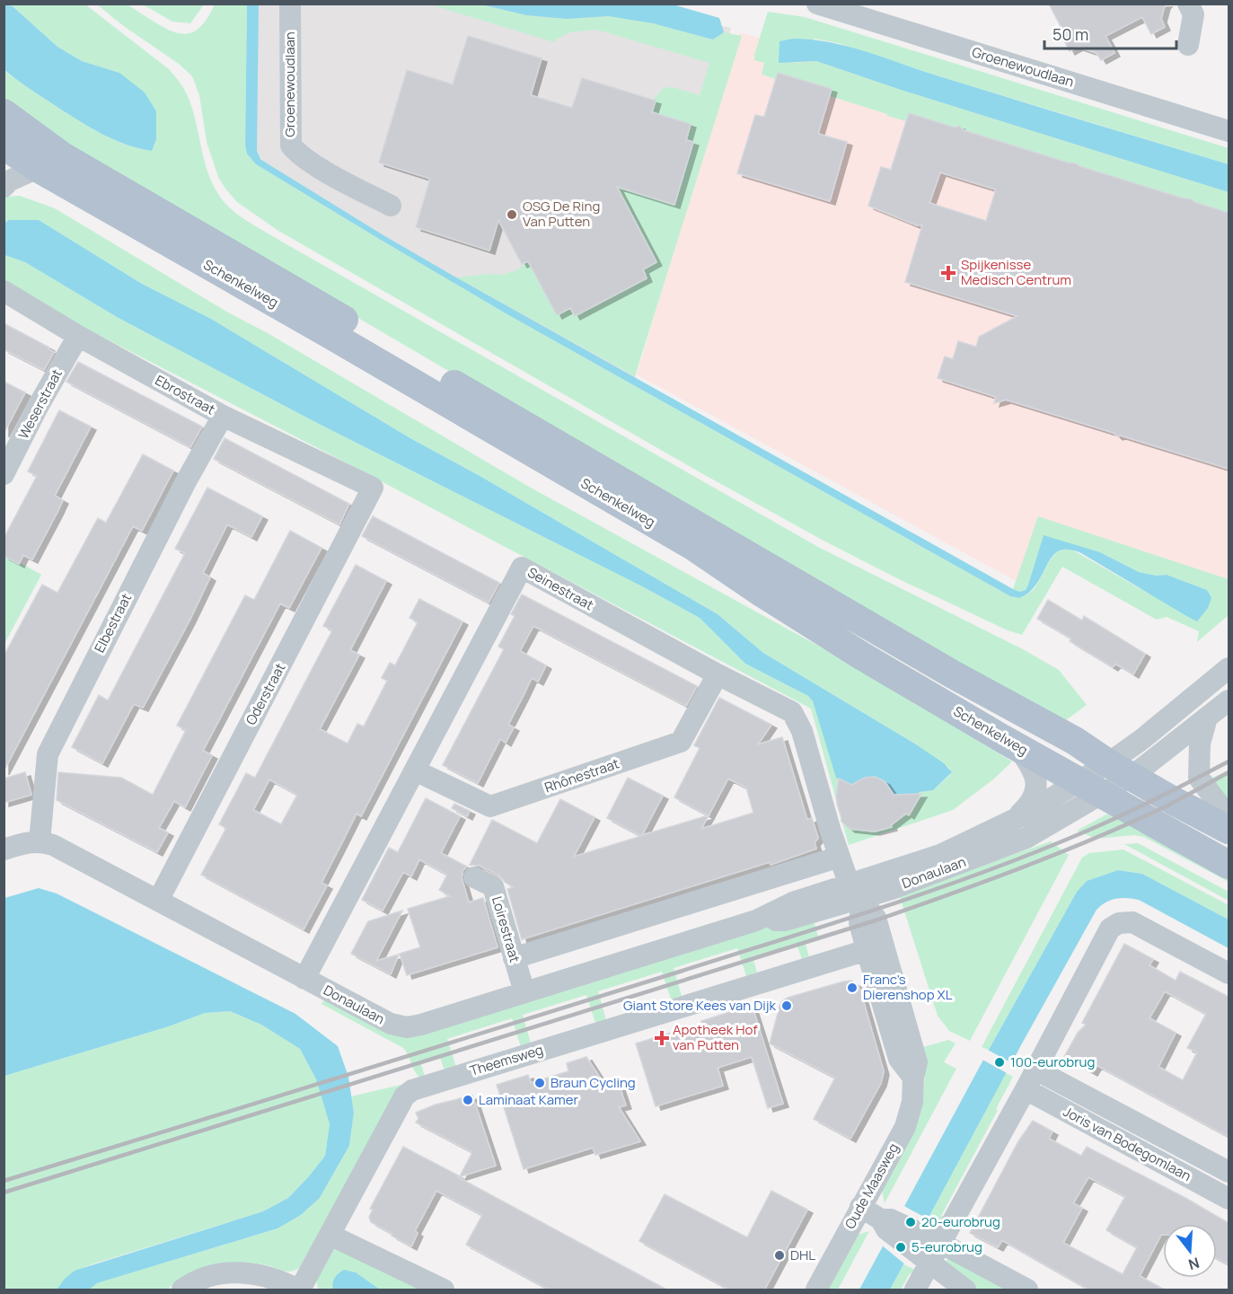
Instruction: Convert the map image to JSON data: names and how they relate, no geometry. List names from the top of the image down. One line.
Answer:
{"streets":{"main road":["Schenkelweg"],"street":["Groenewoudlaan","Ebrostraat","Weserstraat","Seinestraat","Elbestraat","Oderstraat","Rhônestraat","Donaulaan","Loirestraat","Theemsweg","Joris van Bodegomlaan","Oude Maasweg"]},"crossings":[["Schenkelweg","Donaulaan"],["Ebrostraat","Weserstraat"],["Ebrostraat","Elbestraat"],["Ebrostraat","Oderstraat"],["Seinestraat","Rhônestraat"],["Seinestraat","Donaulaan"],["Seinestraat","Oude Maasweg"],["Elbestraat","Donaulaan"],["Oderstraat","Donaulaan"],["Donaulaan","Loirestraat"],["Donaulaan","Oude Maasweg"],["Theemsweg","Oude Maasweg"]],"places":{"other":["OSG De Ring Van Putten","Franc's Dierenshop XL","Giant Store Kees van Dijk","100-eurobrug","Braun Cycling","Laminaat Kamer","20-eurobrug","5-eurobrug","DHL"],"health":["Spijkenisse Medisch Centrum","Apotheek Hof van Putten"]},"scale_bar":"50 m","north":"bottom"}
